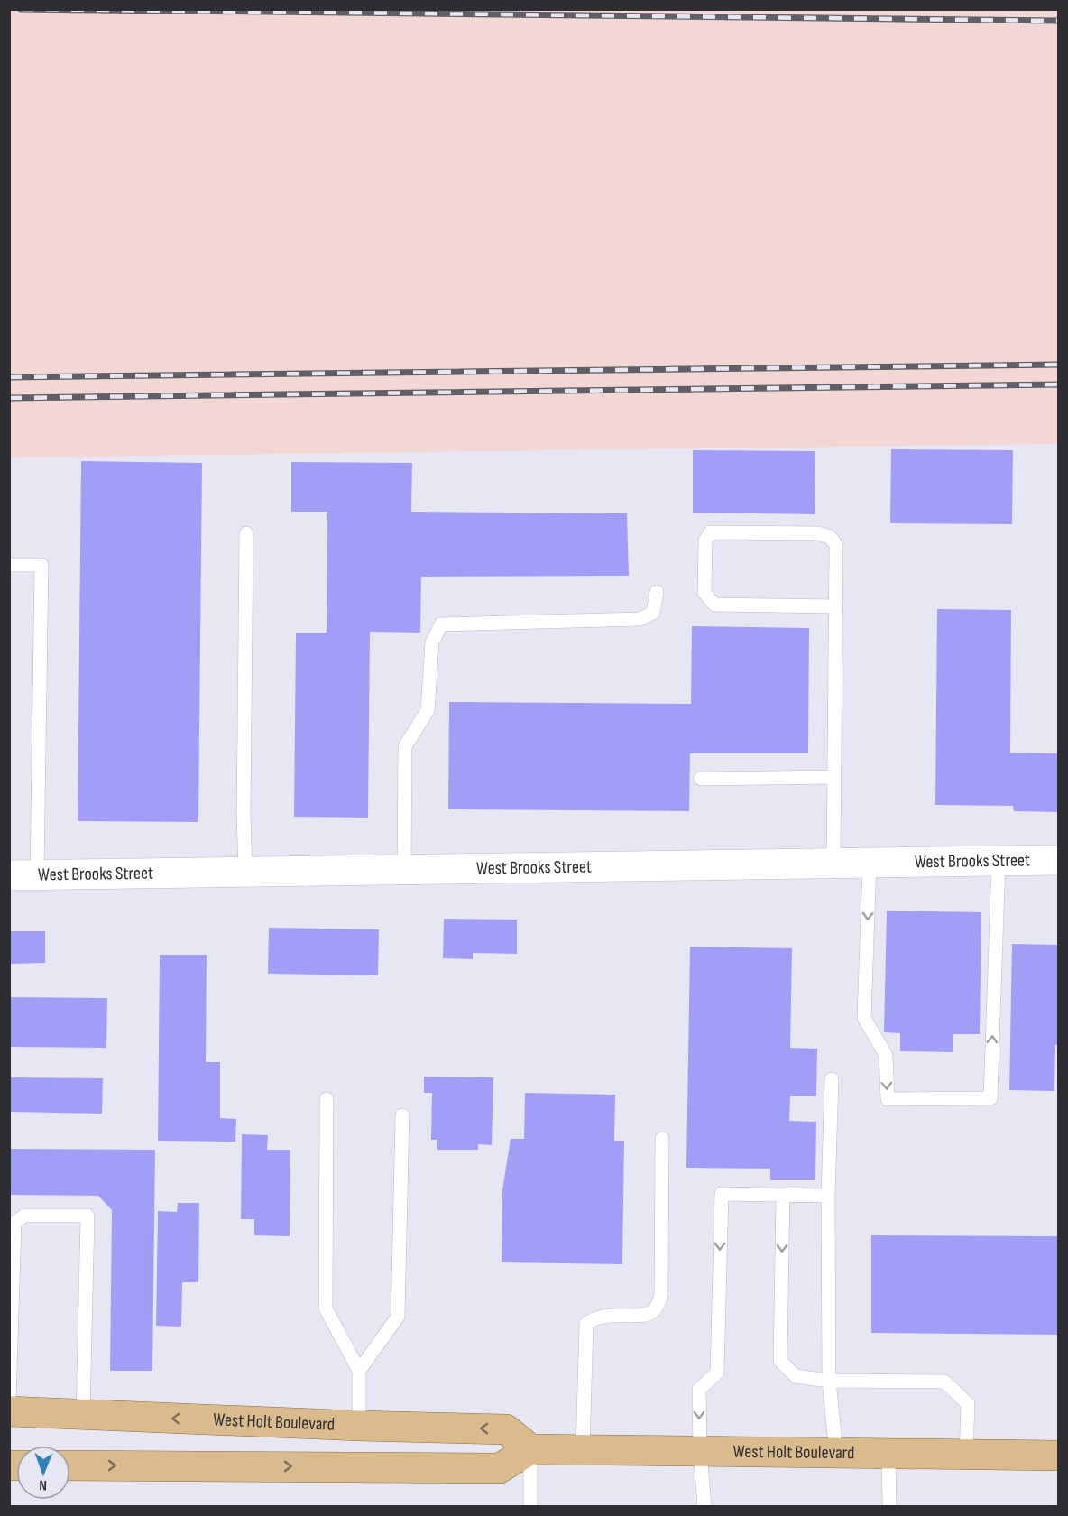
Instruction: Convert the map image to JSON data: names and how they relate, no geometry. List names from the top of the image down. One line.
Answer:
{"streets":{"main road":["West Holt Boulevard"],"street":["West Brooks Street"]},"north":"bottom"}
